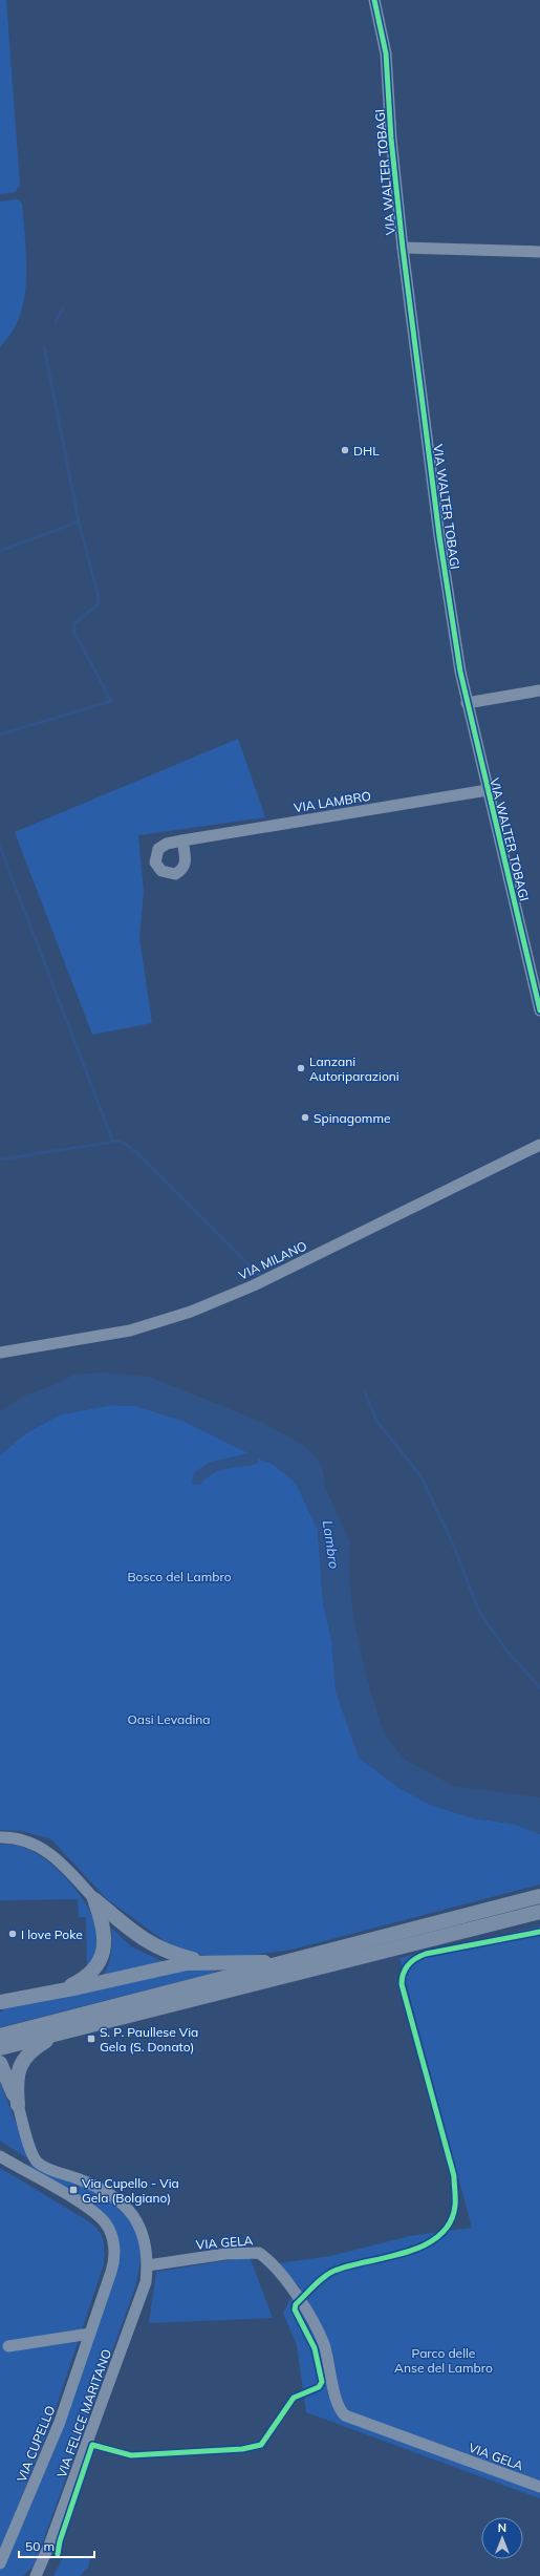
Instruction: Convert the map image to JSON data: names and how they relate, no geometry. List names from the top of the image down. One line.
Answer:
{"streets":{"street":["VIA WALTER TOBAGI","VIA LAMBRO","VIA MILANO","VIA GELA","VIA FELICE MARITANO","VIA CUPELLO"]},"crossings":[["VIA WALTER TOBAGI","VIA LAMBRO"],["VIA GELA","VIA FELICE MARITANO"]],"water":["Lambro"],"parks":["Bosco del Lambro","Oasi Levadina","Parco delle Anse del Lambro"],"places":{"other":["DHL","Lanzani Autoriparazioni","Spinagomme","I love Poke"],"transit":["S. P. Paullese Via Gela (S. Donato)","Via Cupello - Via Gela (Bolgiano)"]},"scale_bar":"50 m","north":"top"}
